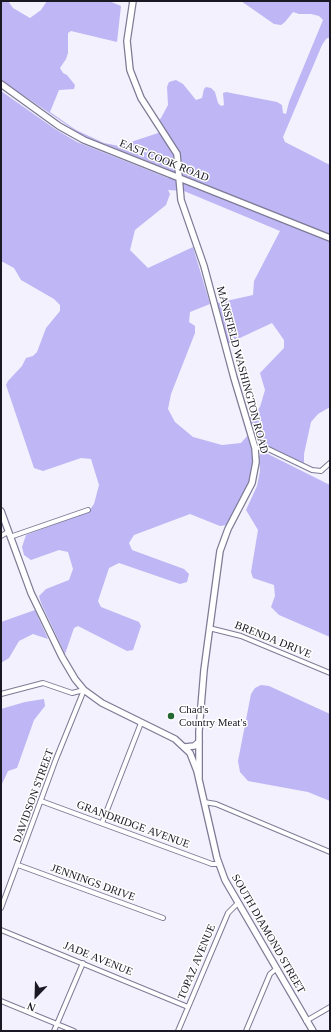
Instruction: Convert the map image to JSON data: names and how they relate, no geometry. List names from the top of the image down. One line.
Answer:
{"streets":{"street":["EAST COOK ROAD","MANSFIELD WASHINGTON ROAD","BRENDA DRIVE","DAVIDSON STREET","GRANDRIDGE AVENUE","JENNINGS DRIVE","SOUTH DIAMOND STREET","JADE AVENUE","TOPAZ AVENUE"]},"crossings":[["EAST COOK ROAD","MANSFIELD WASHINGTON ROAD"],["MANSFIELD WASHINGTON ROAD","BRENDA DRIVE"],["MANSFIELD WASHINGTON ROAD","SOUTH DIAMOND STREET"],["DAVIDSON STREET","GRANDRIDGE AVENUE"],["DAVIDSON STREET","JENNINGS DRIVE"],["DAVIDSON STREET","SOUTH DIAMOND STREET"],["GRANDRIDGE AVENUE","SOUTH DIAMOND STREET"],["SOUTH DIAMOND STREET","TOPAZ AVENUE"],["JADE AVENUE","TOPAZ AVENUE"]],"places":["Chad's Country Meat's"],"north":"bottom left"}
